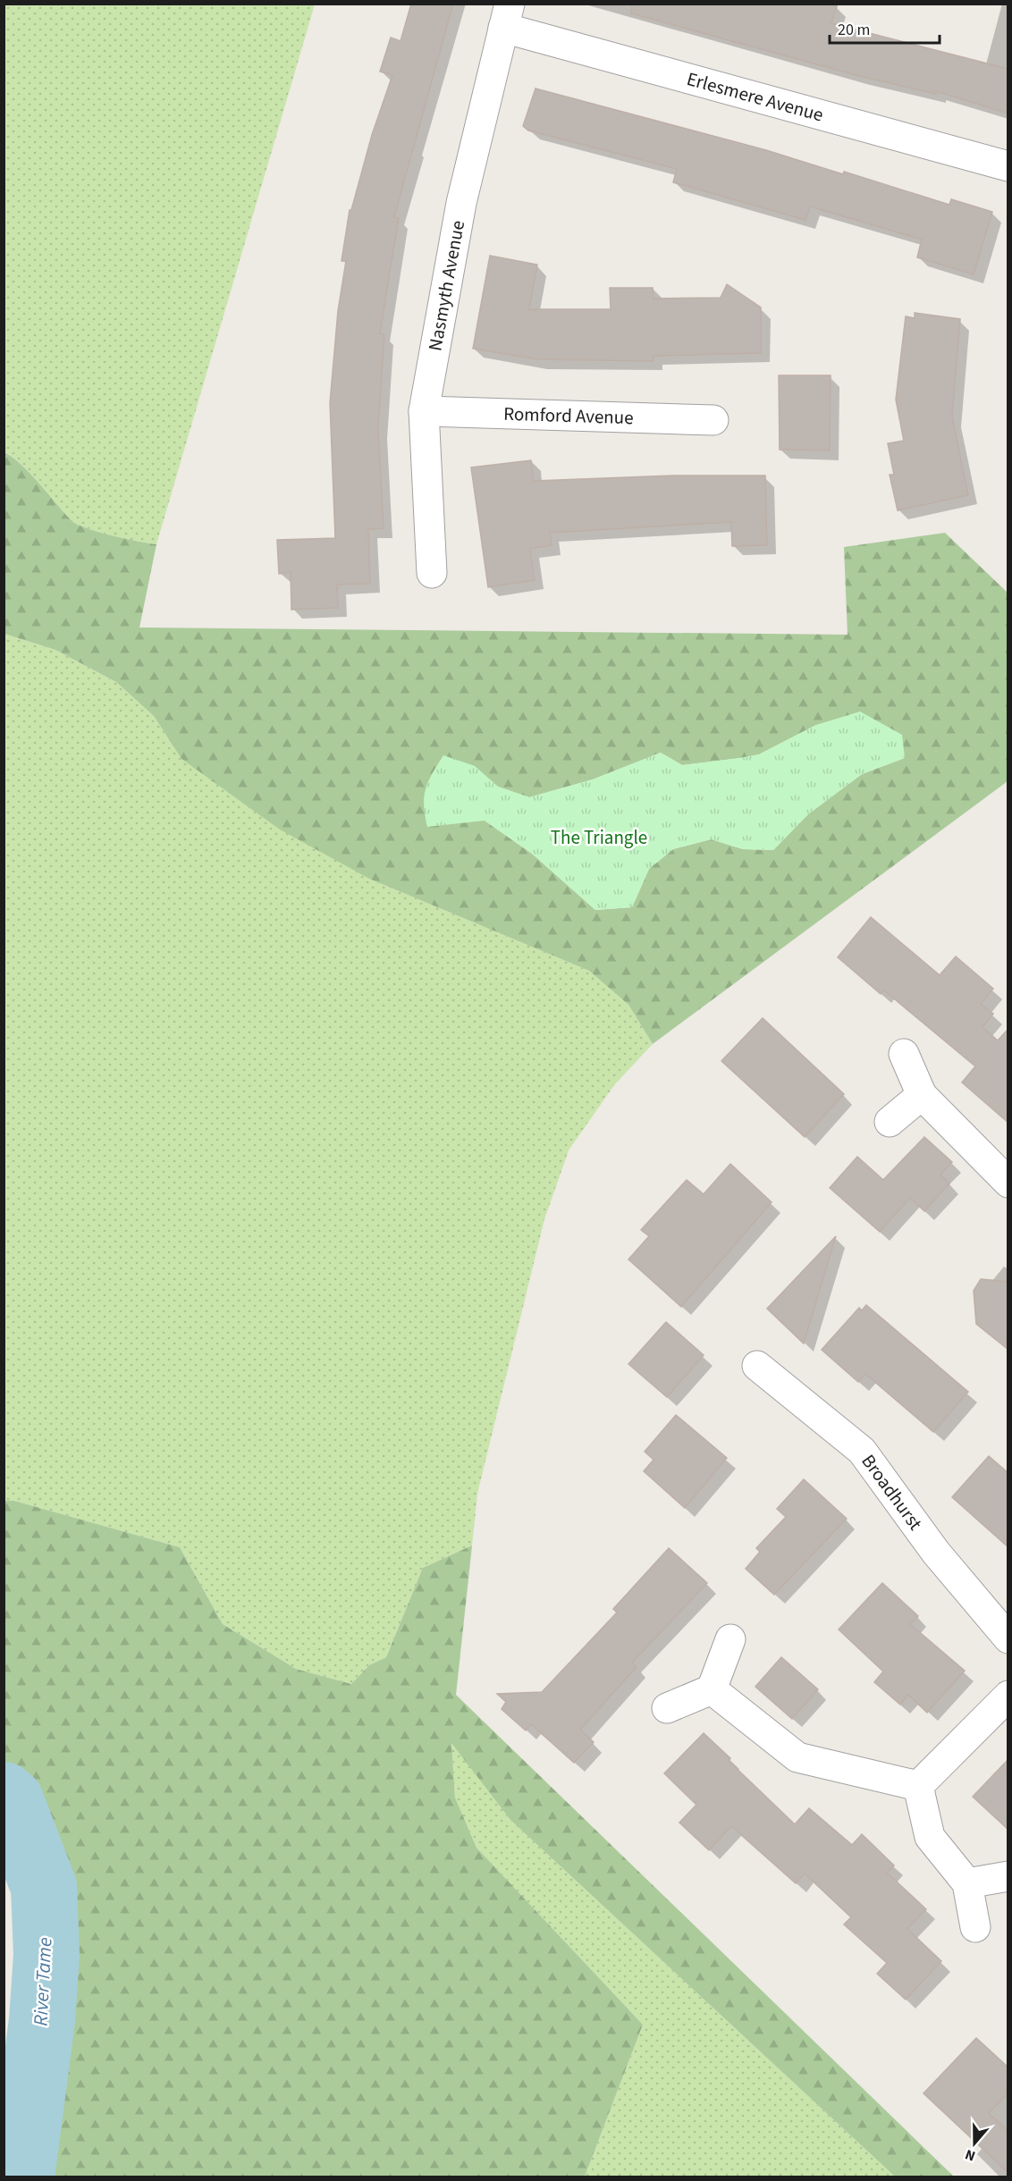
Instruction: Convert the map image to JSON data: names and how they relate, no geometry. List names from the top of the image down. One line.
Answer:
{"streets":{"street":["Erlesmere Avenue","Nasmyth Avenue","Romford Avenue","Broadhurst"]},"crossings":[["Erlesmere Avenue","Nasmyth Avenue"],["Nasmyth Avenue","Romford Avenue"]],"water":["River Tame"],"parks":["The Triangle"],"scale_bar":"20 m","north":"bottom"}
